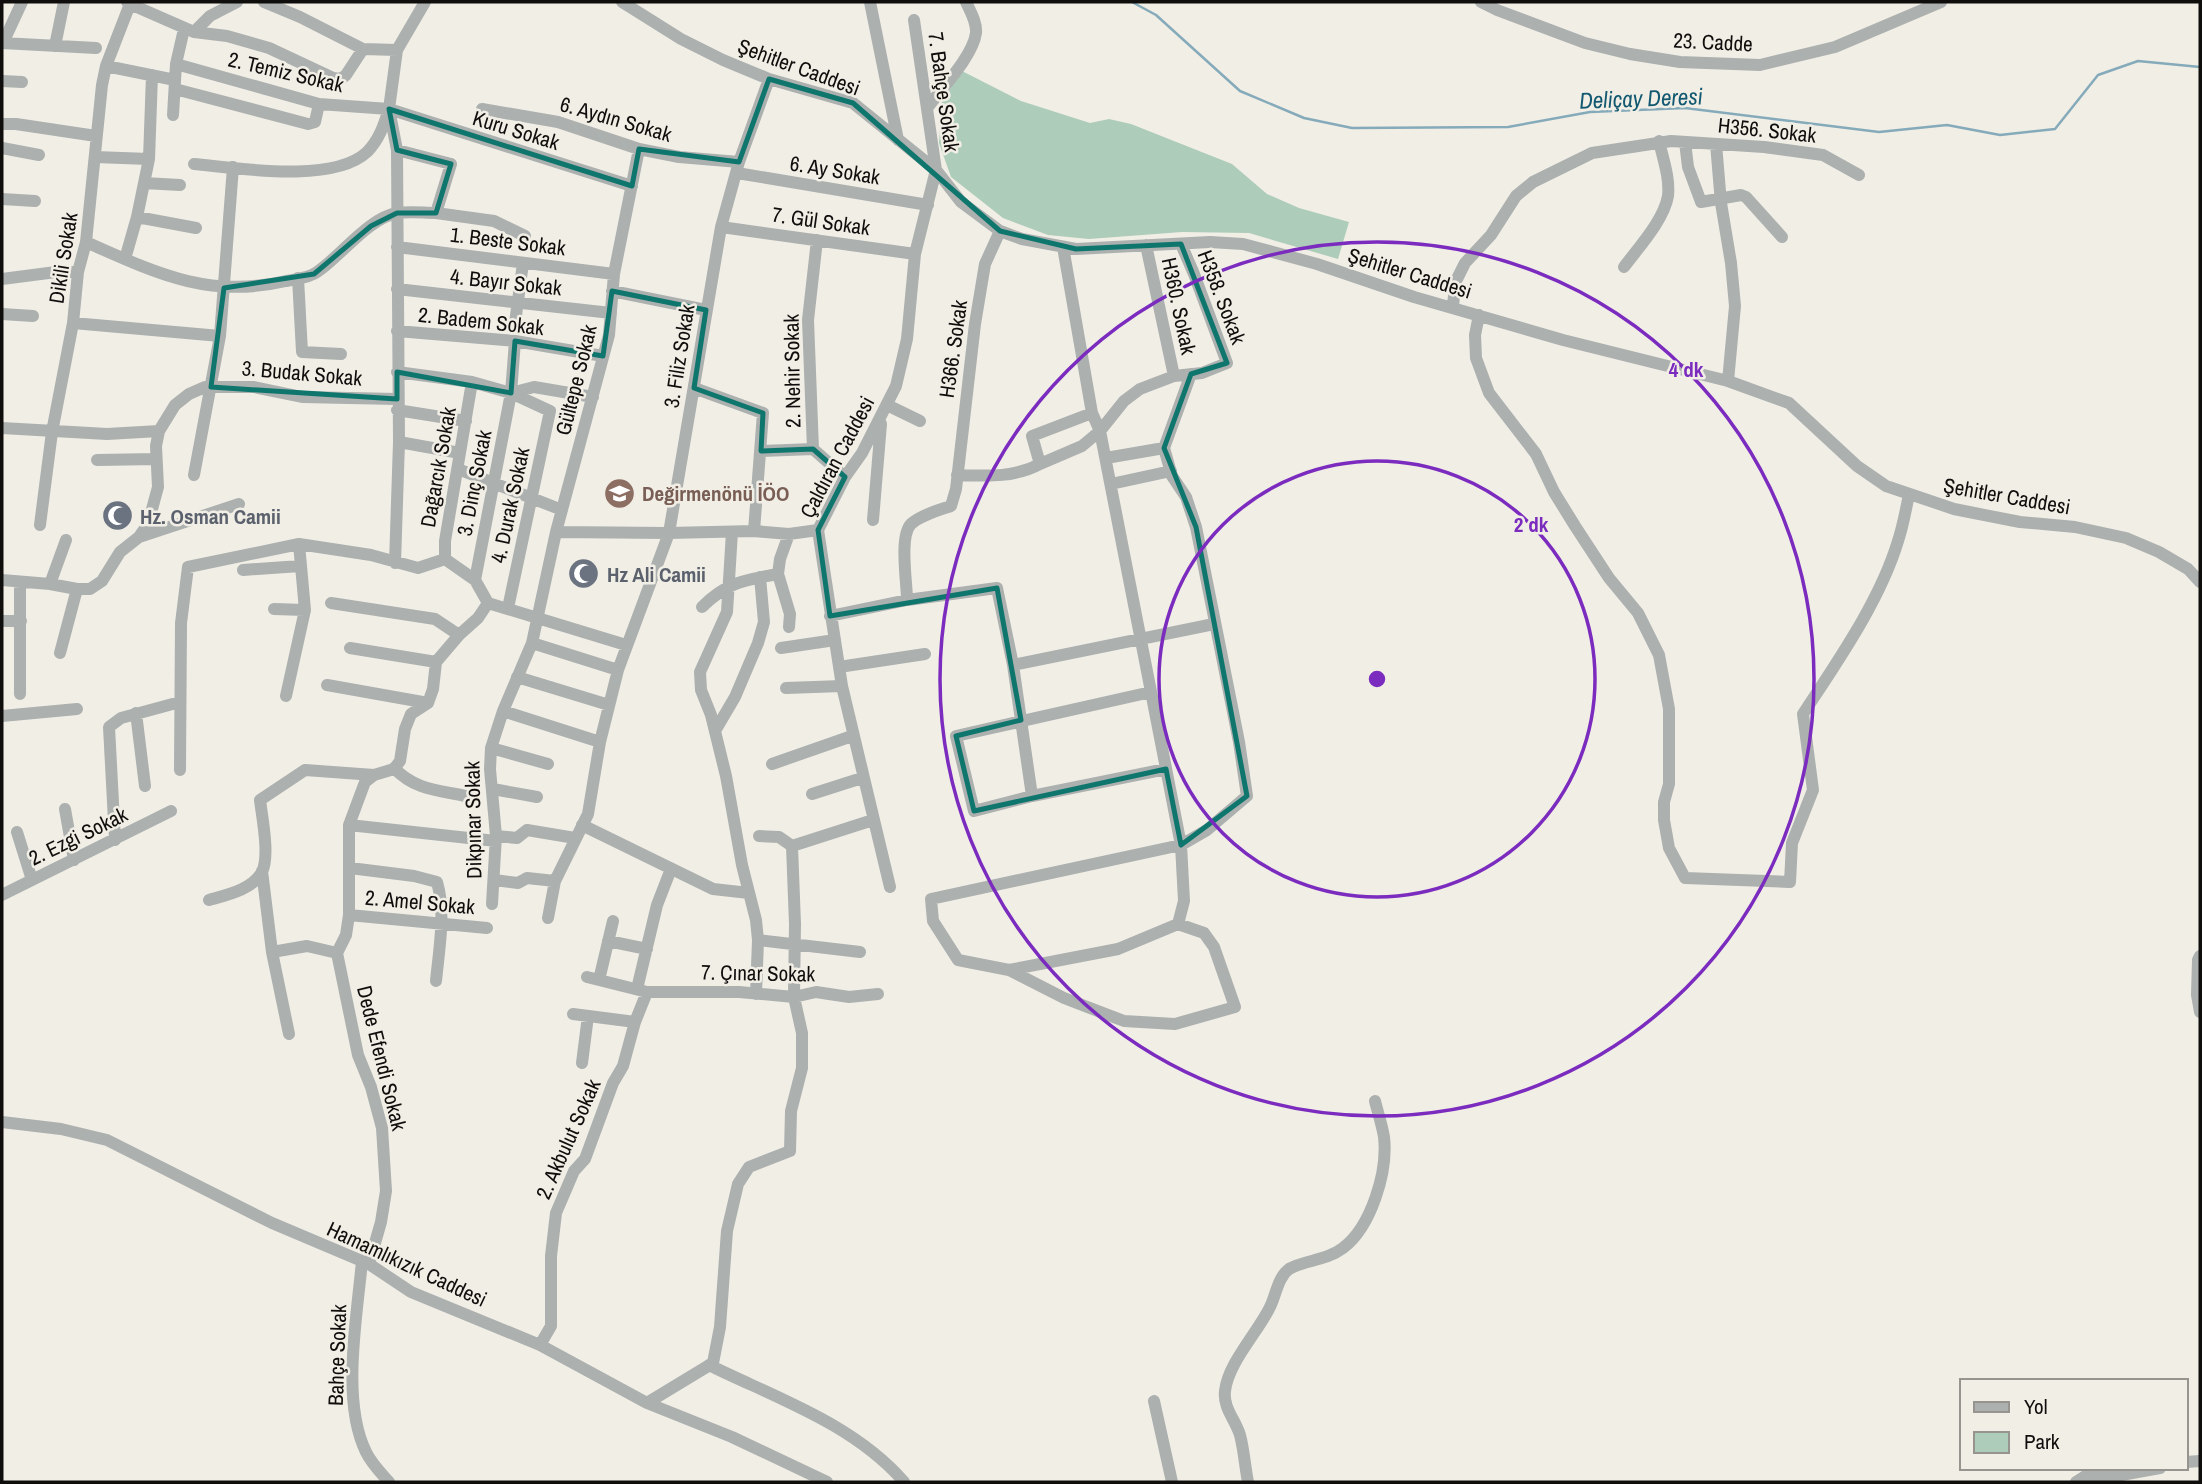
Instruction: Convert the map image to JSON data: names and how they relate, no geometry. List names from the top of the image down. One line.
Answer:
{"streets":{"street":["23. Cadde","Şehitler Caddesi","2. Temiz Sokak","7. Bahçe Sokak","6. Aydın Sokak","Kuru Sokak","H356. Sokak","6. Ay Sokak","7. Gül Sokak","1. Beste Sokak","Dikili Sokak","4. Bayır Sokak","H358. Sokak","H360. Sokak","2. Badem Sokak","H366. Sokak","3. Filiz Sokak","2. Nehir Sokak","3. Budak Sokak","Gültepe Sokak","Çaldıran Caddesi","Dağarcık Sokak","3. Dinç Sokak","4. Durak Sokak","Dikpınar Sokak","2. Ezgi Sokak","2. Amel Sokak","7. Çınar Sokak","Dede Efendi Sokak","2. Akbulut Sokak","Hamamlıkızık Caddesi","Bahçe Sokak"]},"crossings":[["Şehitler Caddesi","7. Bahçe Sokak"],["Şehitler Caddesi","H356. Sokak"],["Şehitler Caddesi","H358. Sokak"],["Şehitler Caddesi","H360. Sokak"],["Şehitler Caddesi","H366. Sokak"],["Şehitler Caddesi","3. Filiz Sokak"],["Şehitler Caddesi","Çaldıran Caddesi"],["2. Temiz Sokak","Kuru Sokak"],["7. Bahçe Sokak","Çaldıran Caddesi"],["6. Aydın Sokak","6. Ay Sokak"],["6. Aydın Sokak","3. Filiz Sokak"],["6. Aydın Sokak","Gültepe Sokak"],["Kuru Sokak","Gültepe Sokak"],["6. Ay Sokak","3. Filiz Sokak"],["6. Ay Sokak","Çaldıran Caddesi"],["7. Gül Sokak","3. Filiz Sokak"],["7. Gül Sokak","2. Nehir Sokak"],["7. Gül Sokak","Çaldıran Caddesi"],["1. Beste Sokak","Gültepe Sokak"],["4. Bayır Sokak","Gültepe Sokak"],["2. Badem Sokak","Gültepe Sokak"],["2. Badem Sokak","3. Dinç Sokak"],["3. Budak Sokak","Dağarcık Sokak"],["Gültepe Sokak","Dikpınar Sokak"],["3. Dinç Sokak","4. Durak Sokak"],["7. Çınar Sokak","2. Akbulut Sokak"],["Dede Efendi Sokak","Hamamlıkızık Caddesi"],["Dede Efendi Sokak","Bahçe Sokak"],["2. Akbulut Sokak","Hamamlıkızık Caddesi"],["Hamamlıkızık Caddesi","Bahçe Sokak"]],"water":["Deliçay Deresi"],"places":{"school or university":["Değirmenönü İÖO"],"mosque":["Hz. Osman Camii","Hz Ali Camii"]},"legend":["Yol","Park"],"rings":["4 dk","2 dk"]}
